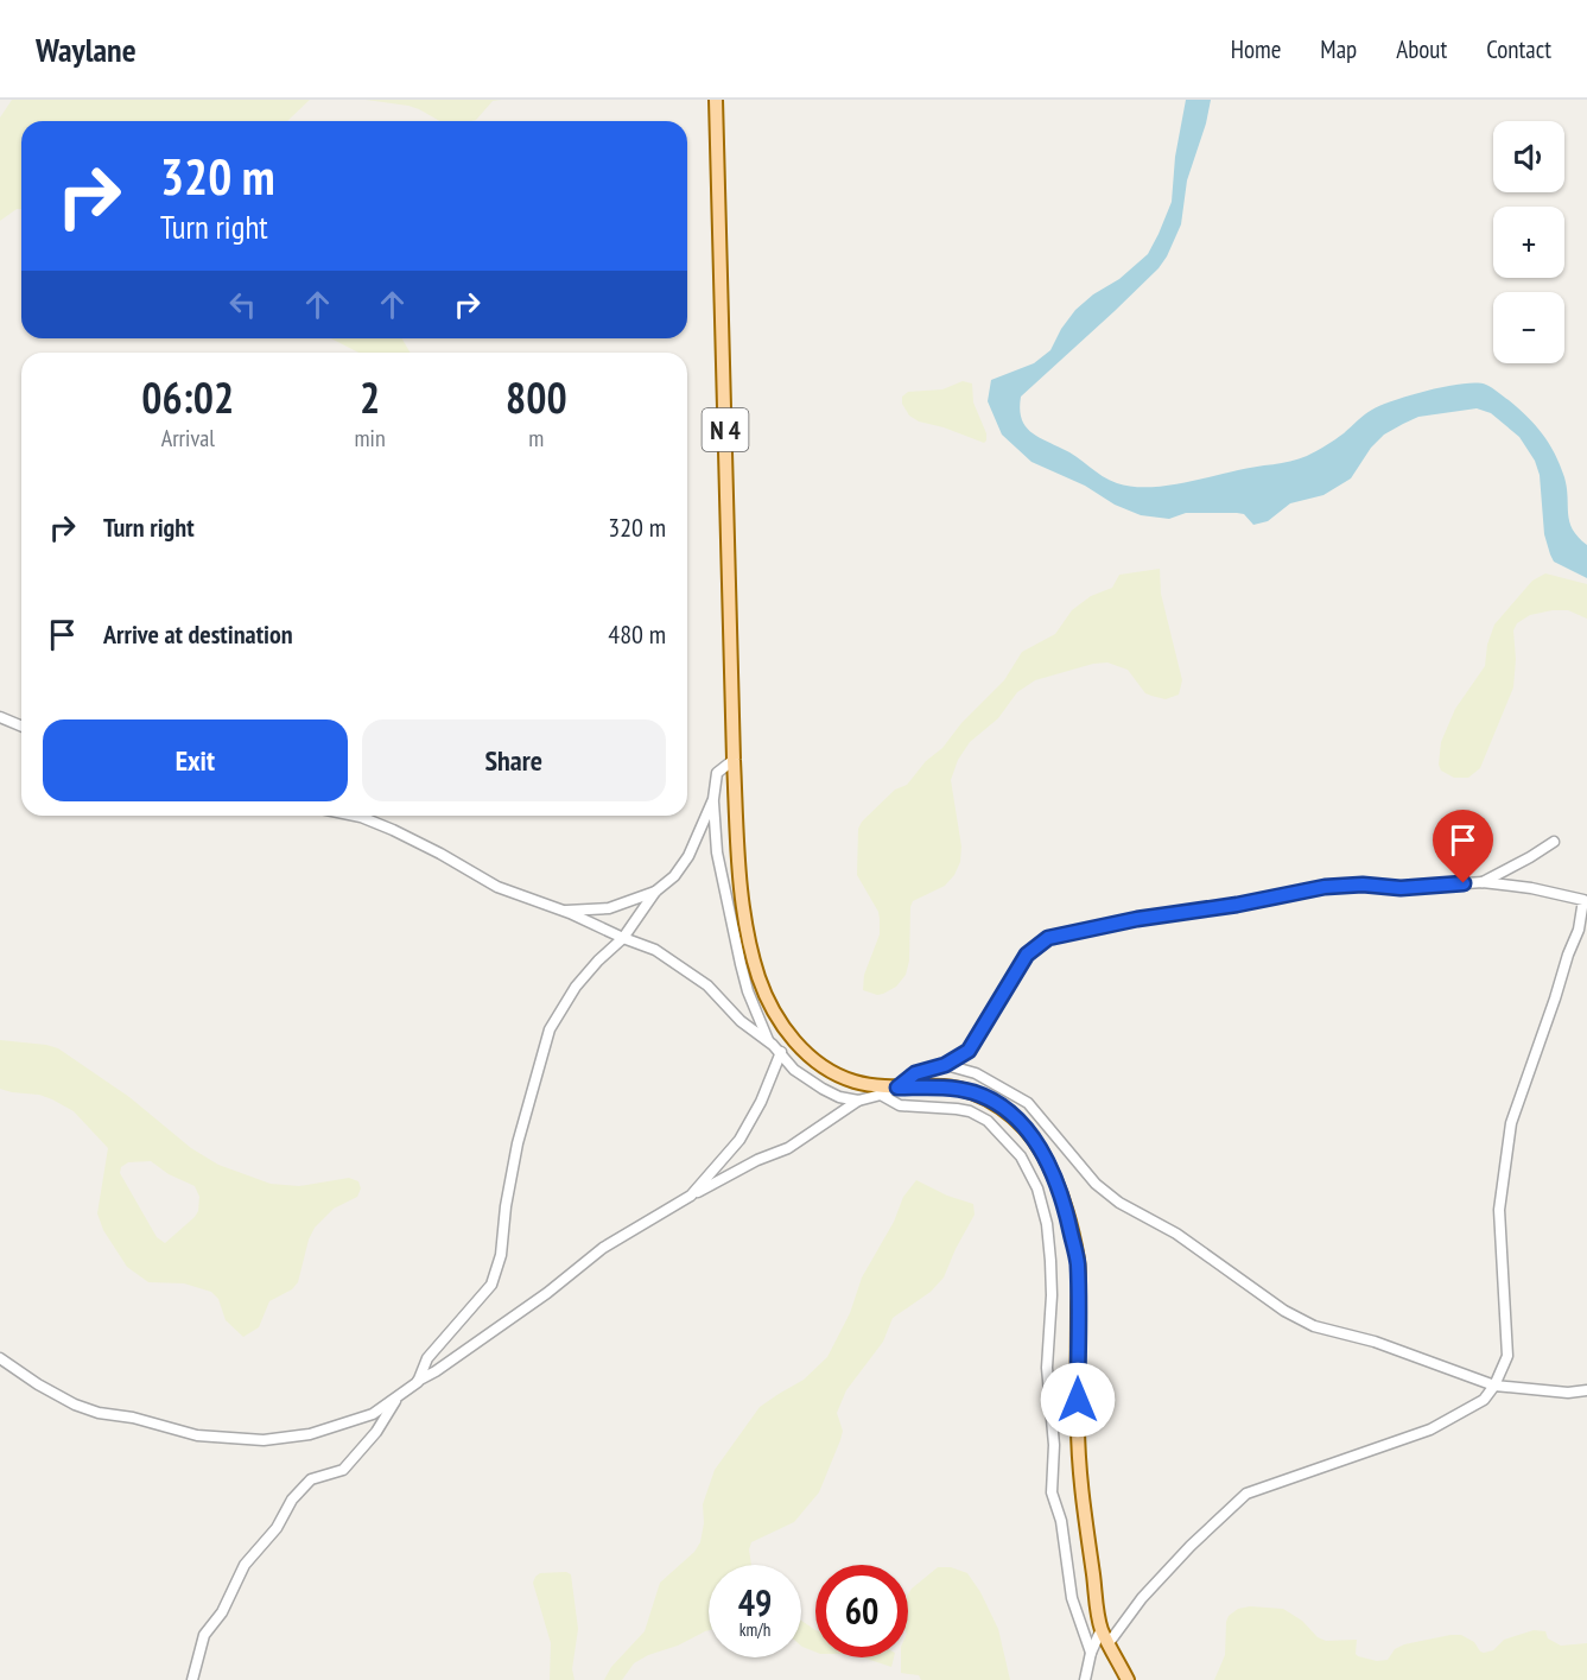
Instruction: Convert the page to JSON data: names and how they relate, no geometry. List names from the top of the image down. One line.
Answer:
{"streets":{"main road":["N 4"]},"page":{"header":"Waylane","nav":["Home","Map","About","Contact"],"map_buttons":["+","−"],"turn":["320 m","Turn right"],"eta":["06:02","Arrival","2","min","800","m"],"list":[{"name":"Turn right","value":"320 m"},{"name":"Arrive at destination","value":"480 m"}],"buttons":["Exit","Share"],"speed":"49 km/h","limit":"60"}}
